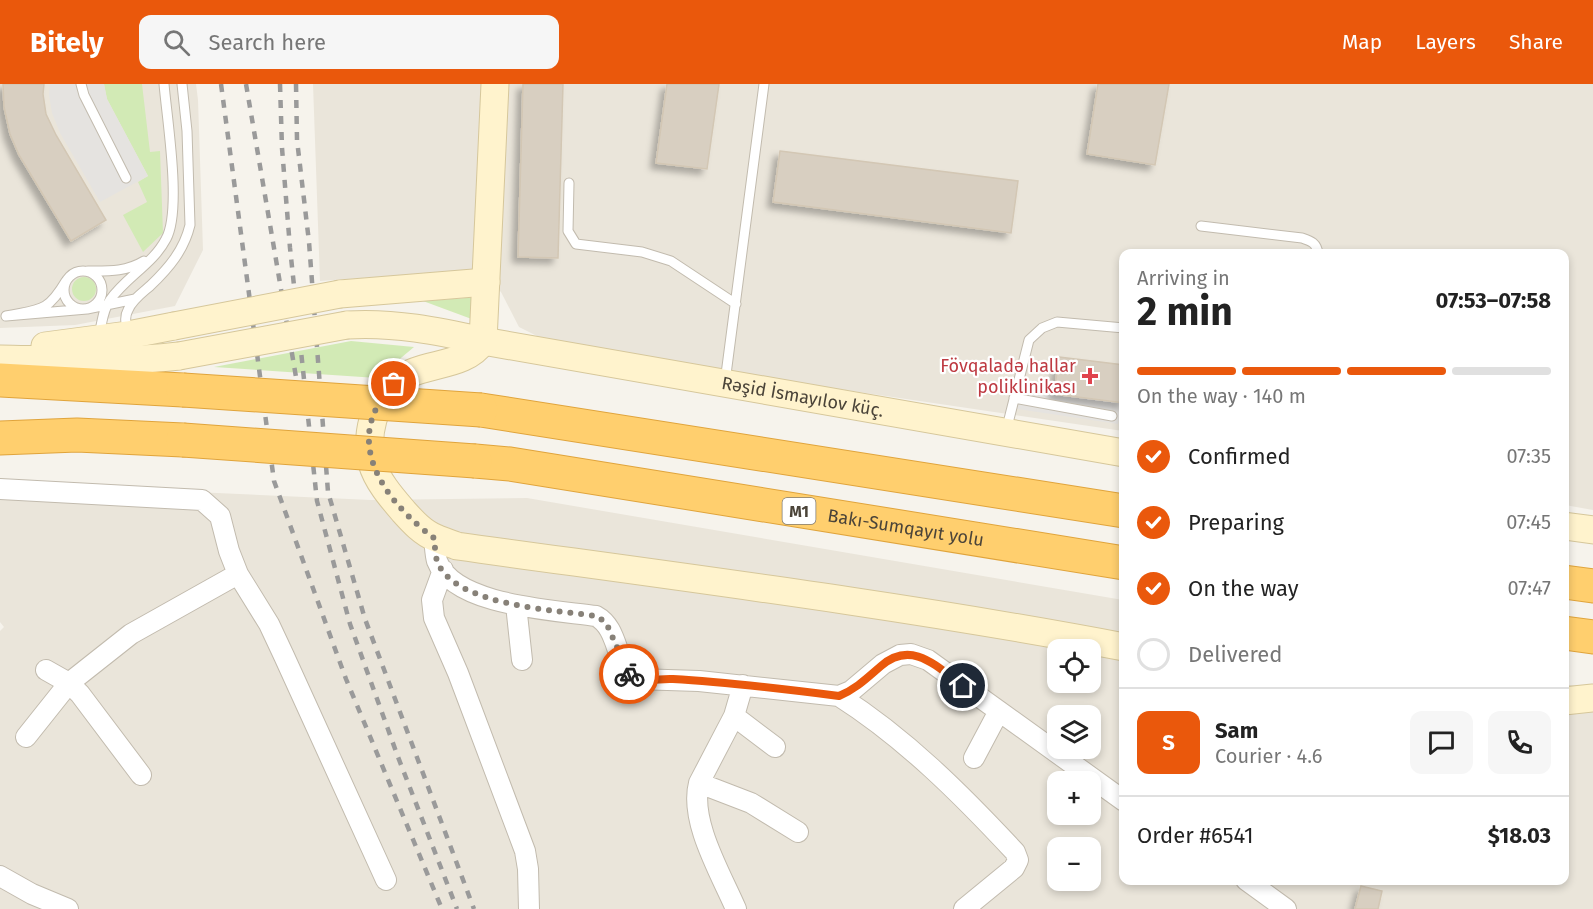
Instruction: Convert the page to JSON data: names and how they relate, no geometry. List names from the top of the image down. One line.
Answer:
{"streets":{"highway":["M1","Bakı-Sumqayıt yolu"],"street":["Rəşid İsmayılov küç."]},"places":{"health":["Fövqaladə hallar poliklinikası"]},"page":{"header":"Bitely","search":"Search here","nav":["Map","Layers","Share"],"heading":["2 min","Arriving in","07:53–07:58"],"panel":["Sam","Courier · 4.6","Order #6541","$18.03"],"bar":"On the way · 140 m","list":[["Confirmed","07:35"],["Preparing","07:45"],["On the way","07:47"],"Delivered"],"map_buttons":["+","−"],"round":"S"}}
